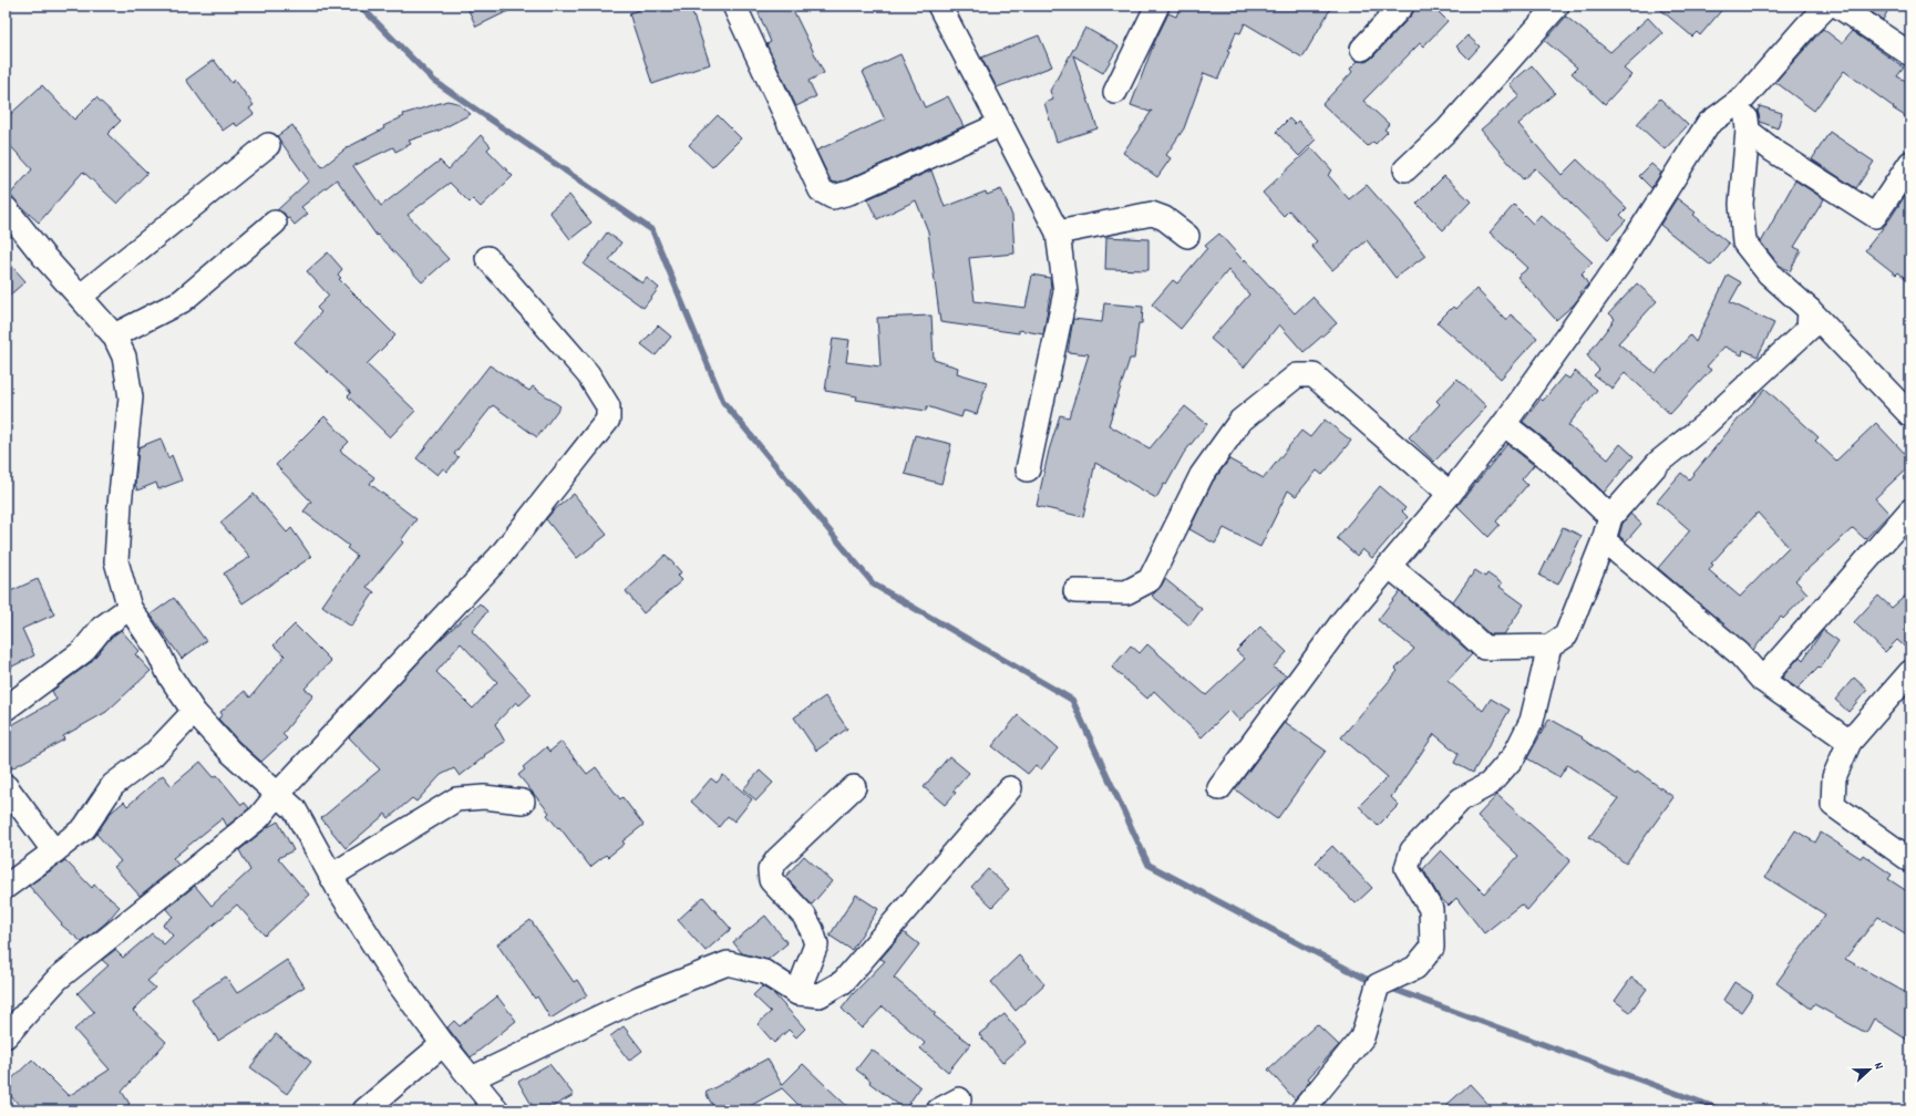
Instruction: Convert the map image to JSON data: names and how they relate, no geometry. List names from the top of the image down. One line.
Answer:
{"north":"right"}
